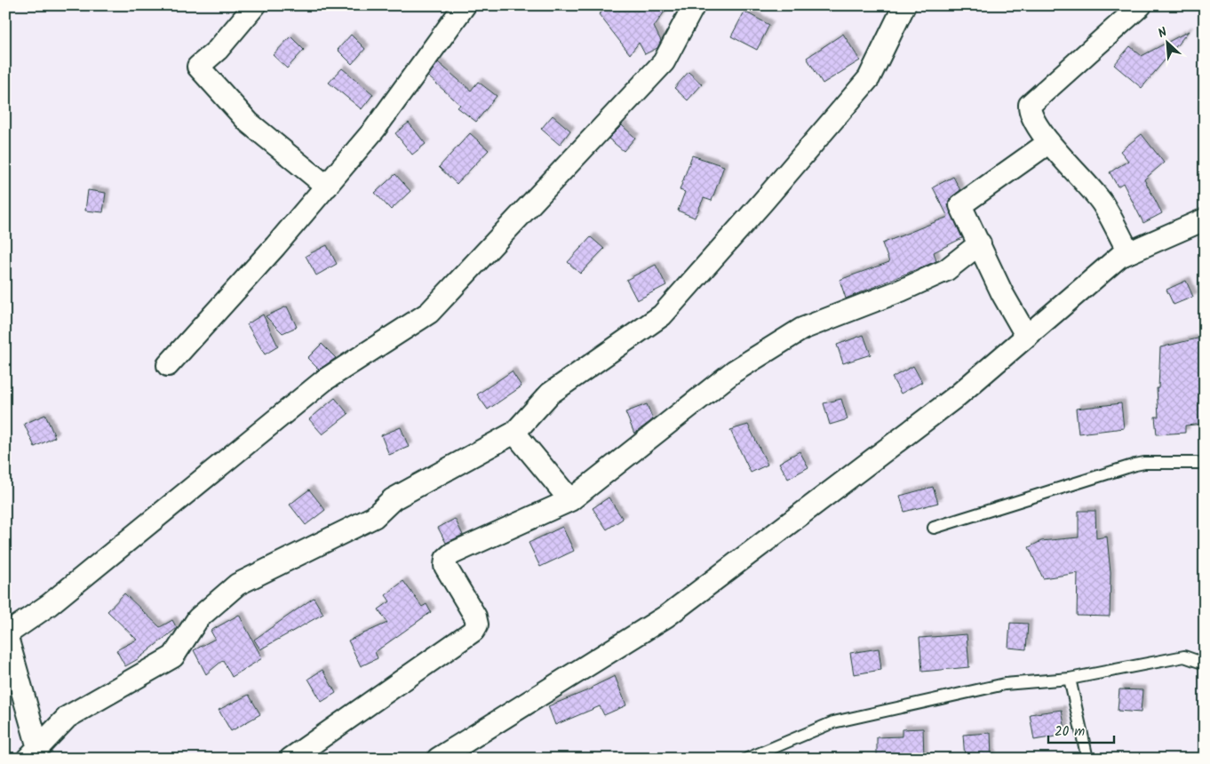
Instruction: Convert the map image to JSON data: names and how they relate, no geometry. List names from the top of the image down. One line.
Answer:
{"scale_bar":"20 m","north":"top left"}
